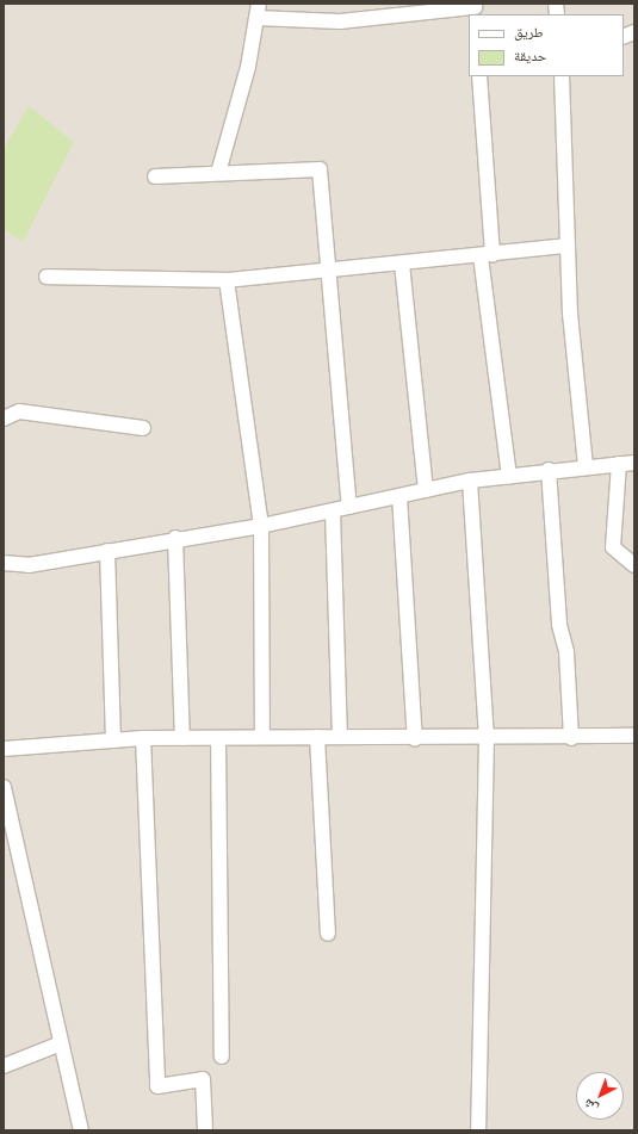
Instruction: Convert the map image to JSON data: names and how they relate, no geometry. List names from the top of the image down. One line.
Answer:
{"legend":["طريق","حديقة"],"north":"bottom left"}
